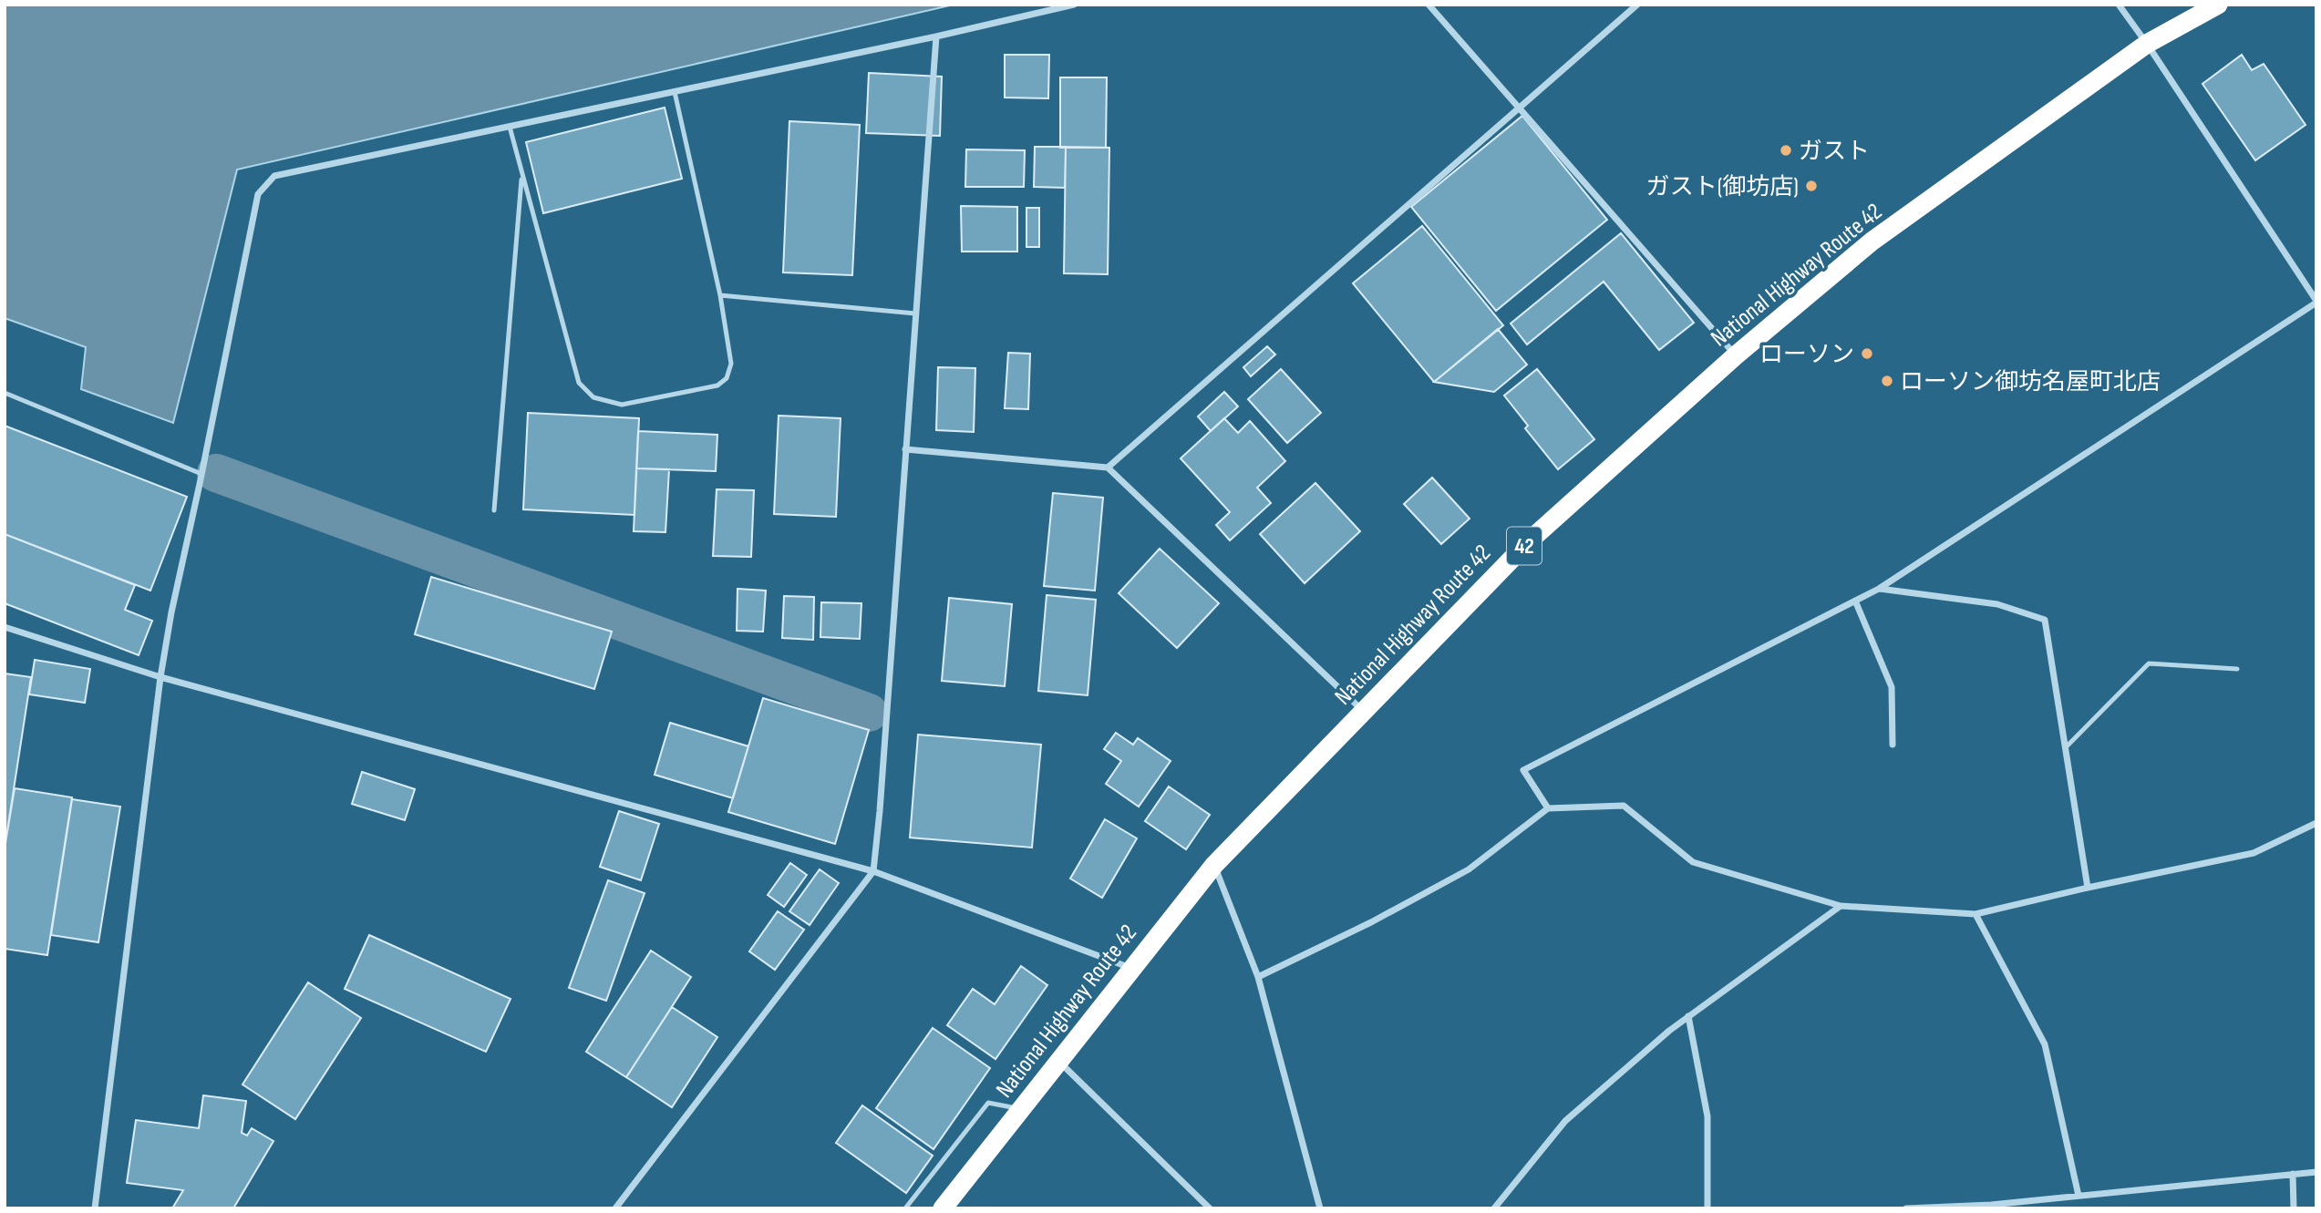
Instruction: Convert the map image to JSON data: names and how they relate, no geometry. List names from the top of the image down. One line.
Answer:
{"streets":{"highway":["National Highway Route 42","42"]},"places":["ガスト","ガスト(御坊店)","ローソン","ローソン御坊名屋町北店"]}
